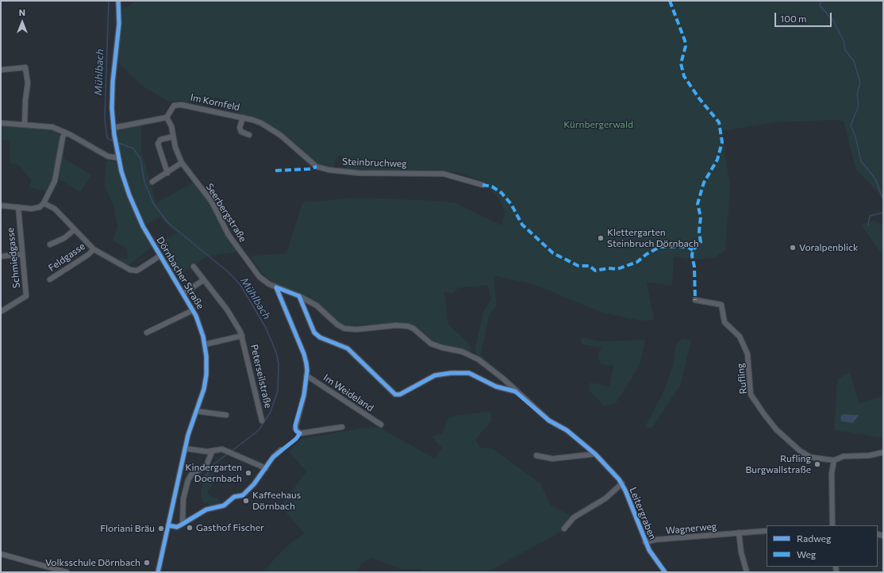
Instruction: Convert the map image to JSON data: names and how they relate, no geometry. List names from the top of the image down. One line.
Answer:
{"streets":{"street":["Im Kornfeld","Steinbruchweg","Seerbergstraße","Feldgasse","Schmiedgasse","Dörnbacher Straße","Peterseilstraße","Rufling","Im Weideland","Leitergraben","Wagnerweg"]},"crossings":[["Im Kornfeld","Steinbruchweg"],["Im Kornfeld","Seerbergstraße"],["Seerbergstraße","Leitergraben"],["Feldgasse","Dörnbacher Straße"],["Dörnbacher Straße","Peterseilstraße"],["Leitergraben","Wagnerweg"]],"water":["Mühlbach"],"parks":["Kürnbergerwald"],"places":["Klettergarten Steinbruch Dörnbach","Voralpenblick","Rufling Burgwallstraße","Kindergarten Doernbach","Kaffeehaus Dörnbach","Gasthof Fischer","Floriani Bräu","Volksschule Dörnbach"],"legend":["Radweg","Weg"],"scale_bar":"100 m","north":"top"}
